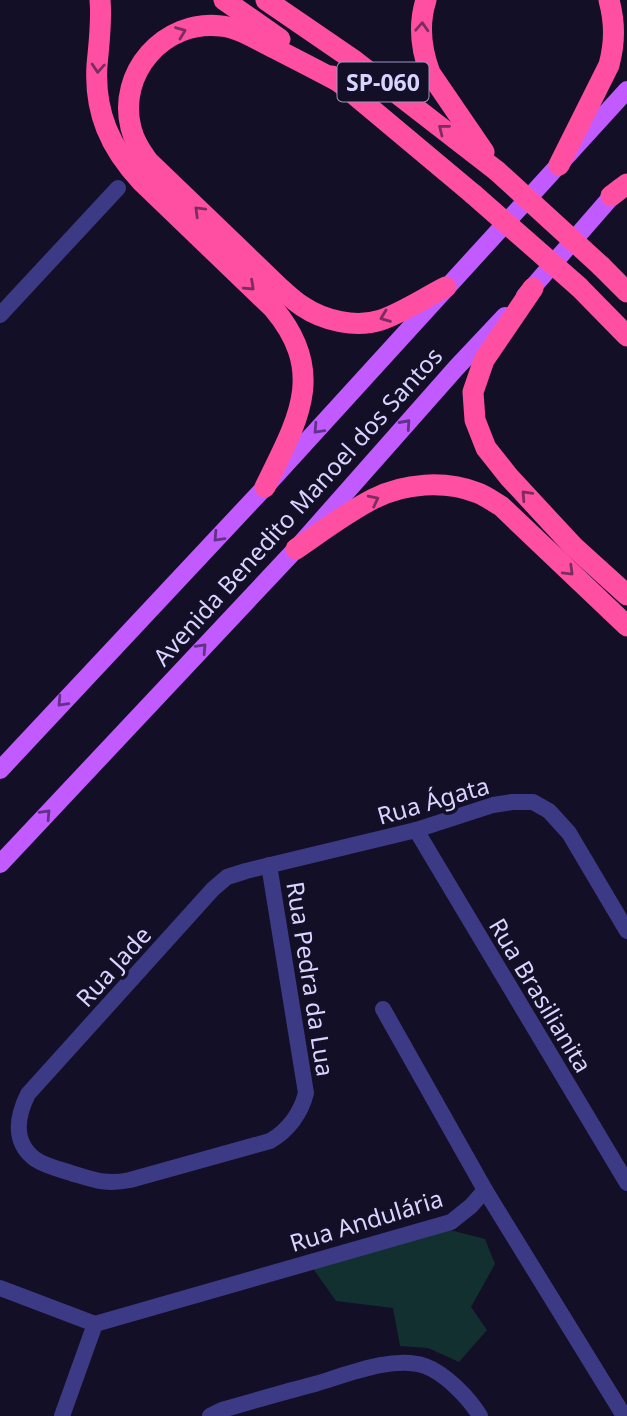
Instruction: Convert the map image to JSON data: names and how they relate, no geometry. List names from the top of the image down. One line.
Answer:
{"streets":{"highway":["SP-060"],"main road":["Avenida Benedito Manoel dos Santos"],"street":["Rua Ágata","Rua Jade","Rua Pedra da Lua","Rua Brasilianita","Rua Andulária"]},"crossings":[["Rua Ágata","Rua Jade"],["Rua Ágata","Rua Pedra da Lua"],["Rua Ágata","Rua Brasilianita"],["Rua Jade","Rua Pedra da Lua"]]}
